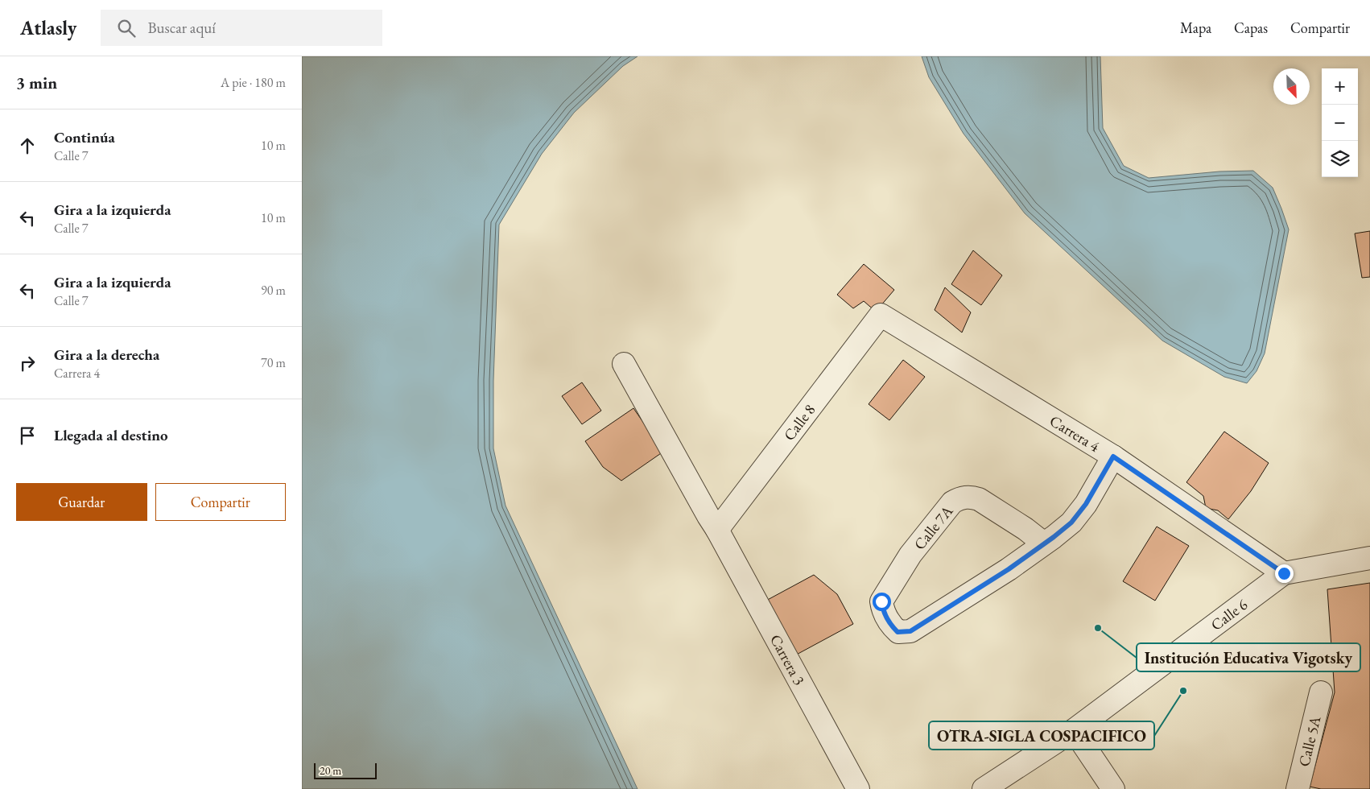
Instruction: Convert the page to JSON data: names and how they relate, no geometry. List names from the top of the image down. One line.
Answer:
{"streets":{"street":["Calle 8","Carrera 4","Calle 7A","Calle 6","Carrera 3","Calle 5A"]},"crossings":[["Calle 8","Carrera 4"],["Calle 8","Carrera 3"],["Carrera 4","Calle 6"]],"places":["Institución Educativa Vigotsky","OTRA-SIGLA COSPACIFICO"],"scale_bar":"20 m","north":"bottom right","page":{"header":"Atlasly","search":"Buscar aquí","nav":["Mapa","Capas","Compartir"],"heading":["3 min","A pie · 180 m"],"map_buttons":["+","−"],"list":[["Continúa","Calle 7","10 m"],["Gira a la izquierda","Calle 7","10 m"],["Gira a la izquierda","Calle 7","90 m"],["Gira a la derecha","Carrera 4","70 m"],"Llegada al destino"],"buttons":["Guardar","Compartir"],"scale":"20 m"}}
